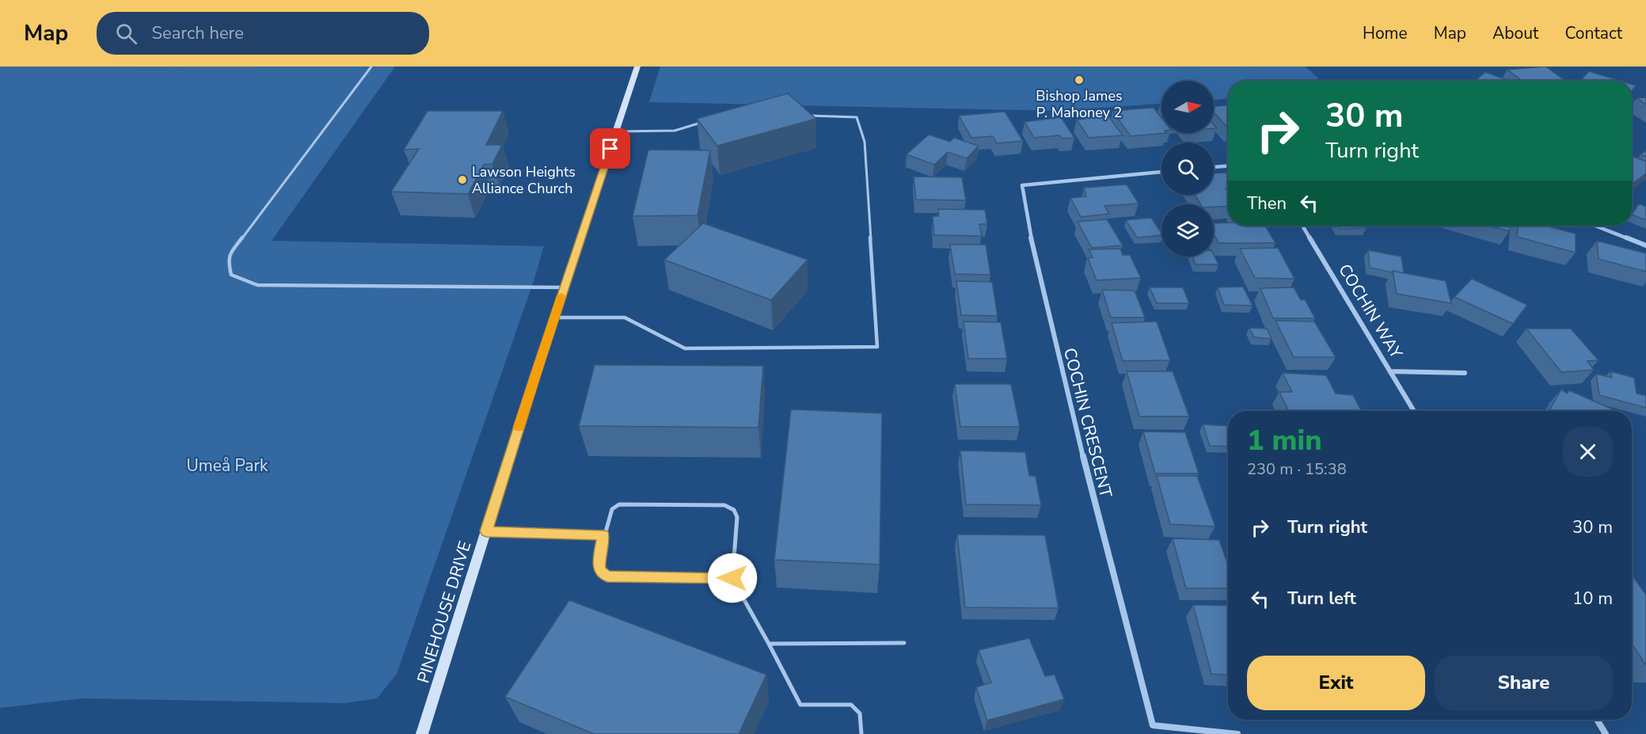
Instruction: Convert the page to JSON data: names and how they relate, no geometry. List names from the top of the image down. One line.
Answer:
{"streets":{"street":["COCHIN WAY","COCHIN CRESCENT","PINEHOUSE DRIVE"]},"parks":["Umeå Park"],"places":["Bishop James P. Mahoney 2","Lawson Heights Alliance Church"],"north":"right","page":{"header":"Map","search":"Search here","nav":["Home","Map","About","Contact"],"turn":["30 m","Turn right"],"then":"Then","heading":["1 min","230 m · 15:38"],"list":[{"name":"Turn right","value":"30 m"},{"name":"Turn left","value":"10 m"}],"buttons":["Exit","Share"]}}
